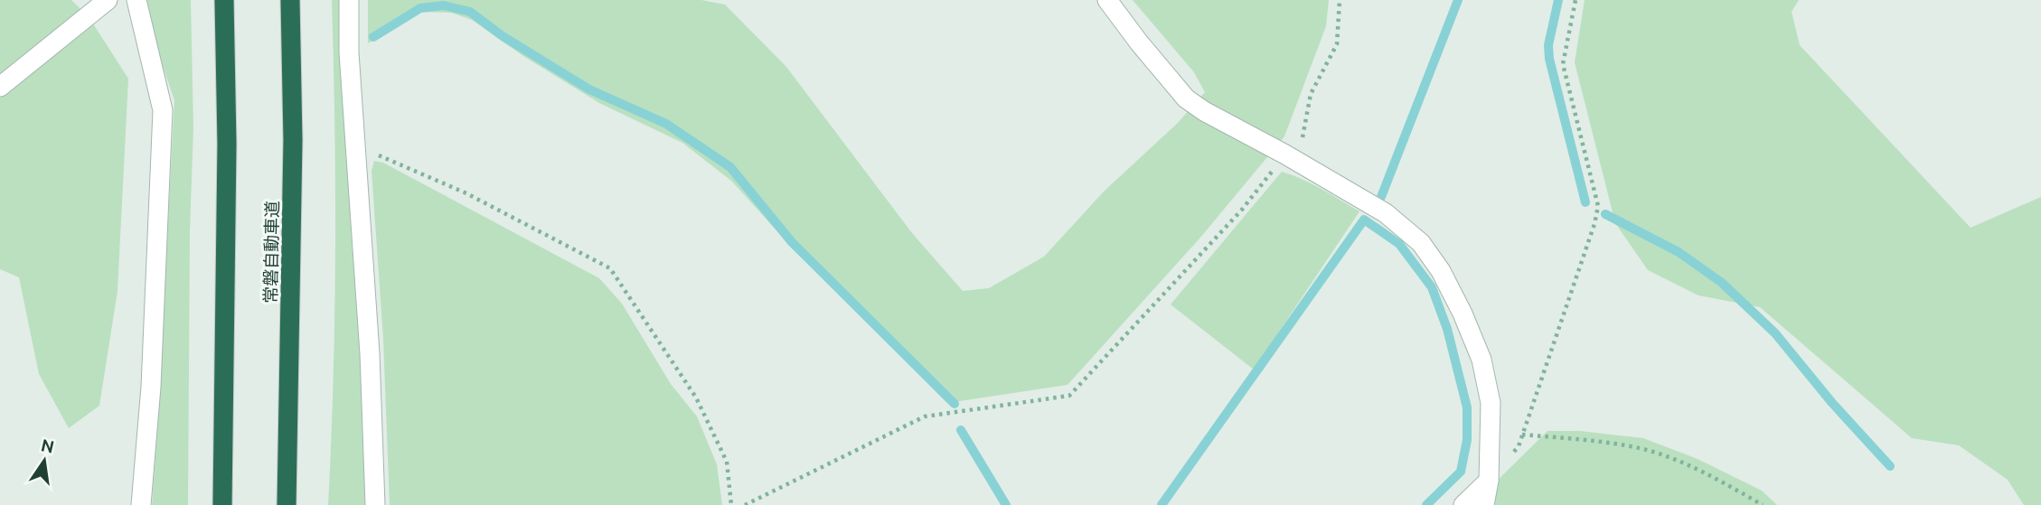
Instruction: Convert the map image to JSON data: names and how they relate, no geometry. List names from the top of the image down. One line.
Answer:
{"streets":{"highway":["常磐自動車道"]},"north":"top"}
